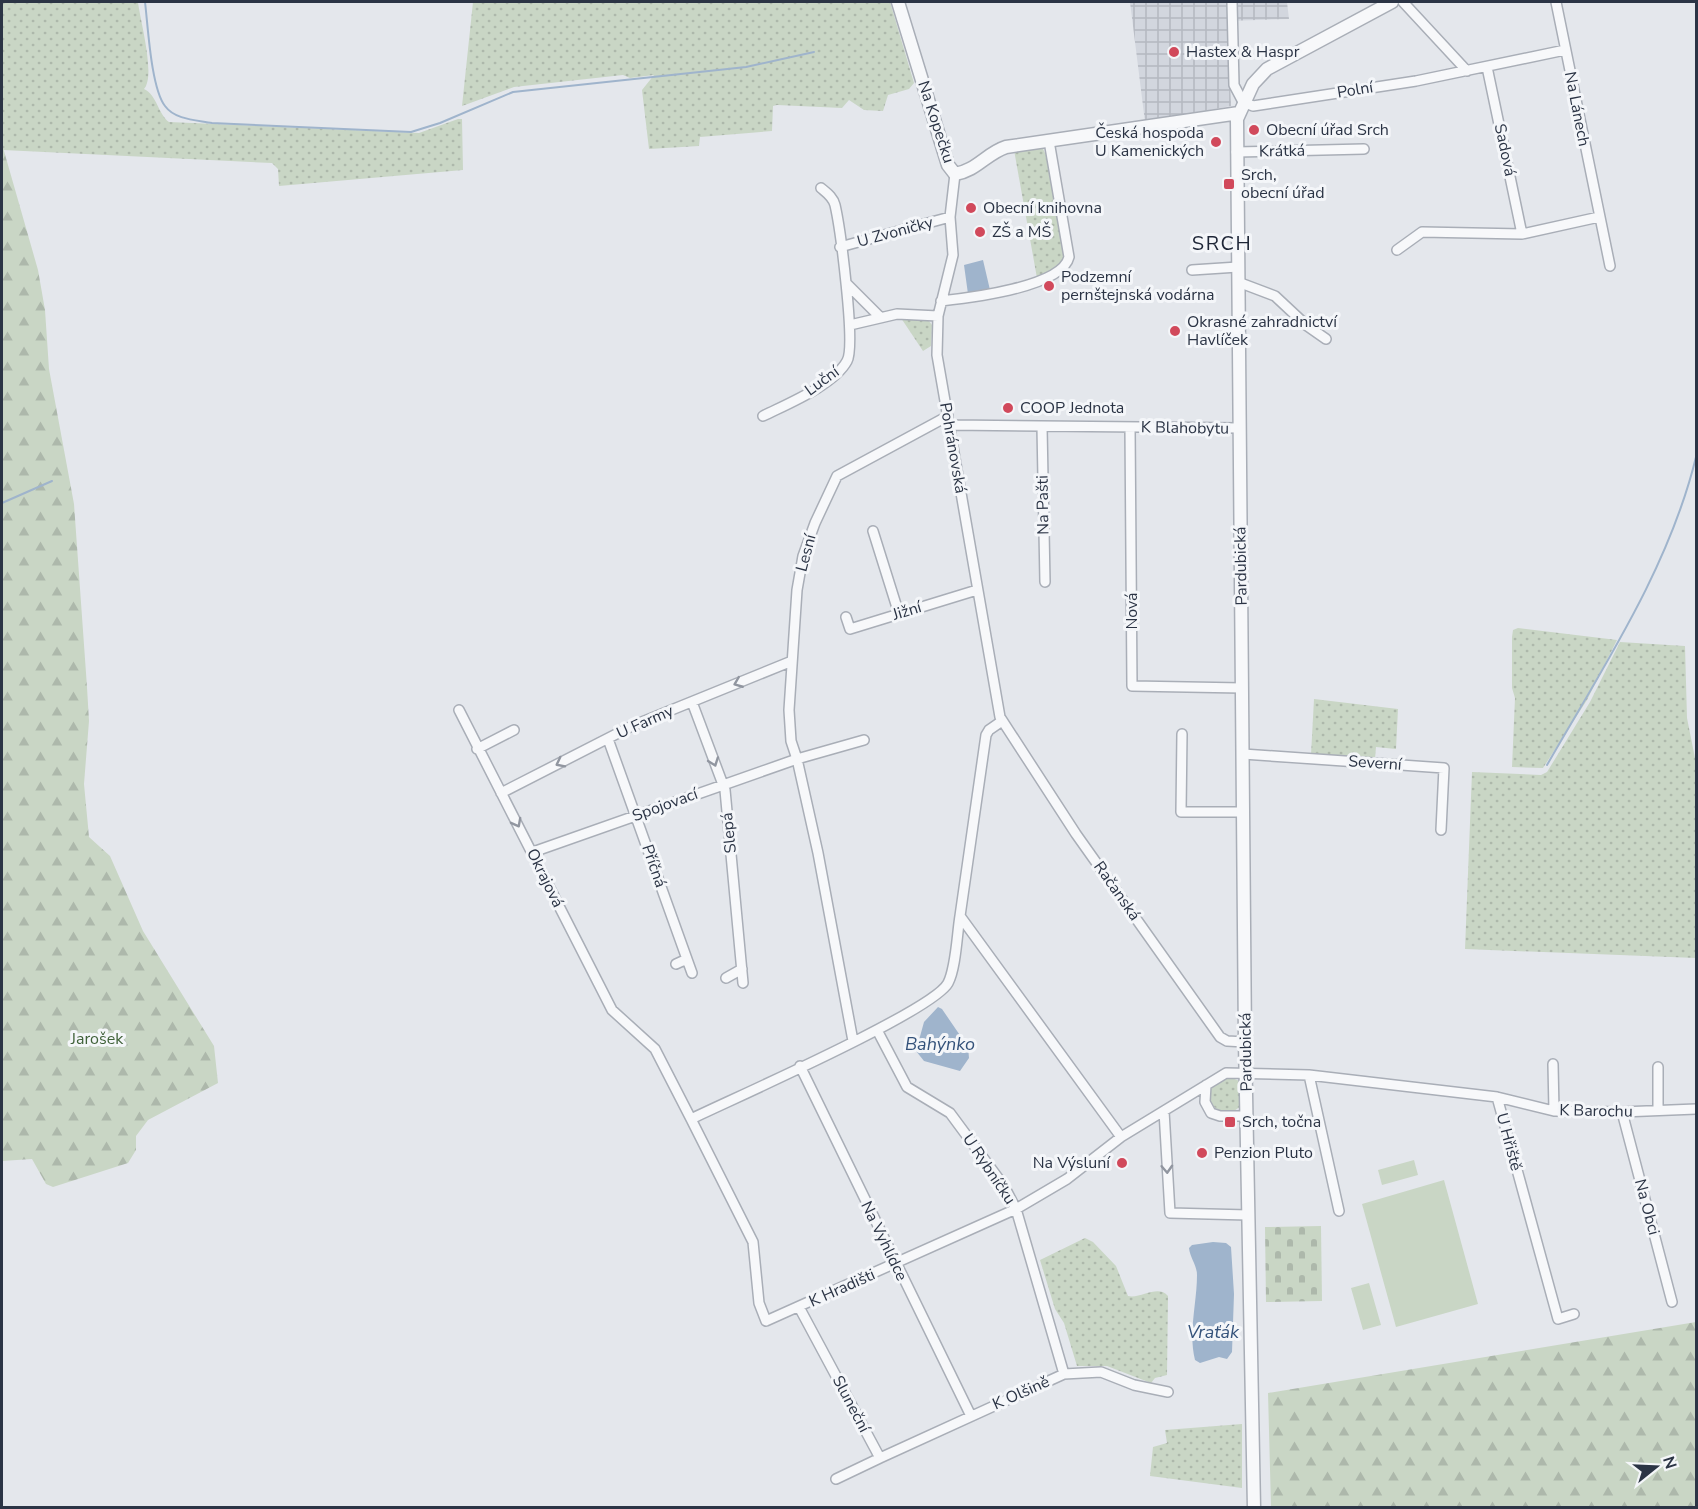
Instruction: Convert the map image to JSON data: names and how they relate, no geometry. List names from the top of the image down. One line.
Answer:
{"streets":{"street":["Polní","Na Lánech","Na Kopečku","Sadová","Krátká","U Zvoničky","Luční","K Blahobytu","Pohránovská","Na Pašti","Lesní","Pardubická","Jižní","Nová","U Farmy","Severní","Spojovací","Slepá","Příčná","Okrajová","Račanská","K Barochu","U Hřiště","U Rybníčku","Na Obci","Na Vyhlídce","K Hradišti","K Olšině","Sluneční"]},"crossings":[["Polní","Na Lánech"],["Polní","Na Kopečku"],["Polní","Sadová"],["Polní","Pardubická"],["Na Kopečku","Pohránovská"],["Na Kopečku","Pardubická"],["Krátká","Pardubická"],["U Zvoničky","Luční"],["U Zvoničky","Pohránovská"],["K Blahobytu","Pohránovská"],["K Blahobytu","Na Pašti"],["K Blahobytu","Lesní"],["K Blahobytu","Pardubická"],["K Blahobytu","Nová"],["Pohránovská","Lesní"],["Pohránovská","Jižní"],["Pohránovská","Račanská"],["Lesní","U Farmy"],["Lesní","Spojovací"],["Pardubická","Nová"],["Pardubická","Severní"],["Pardubická","Račanská"],["Pardubická","U Hřiště"],["U Farmy","Slepá"],["U Farmy","Příčná"],["U Farmy","Okrajová"],["Spojovací","Slepá"],["Spojovací","Příčná"],["Spojovací","Okrajová"],["Okrajová","K Hradišti"],["K Barochu","U Hřiště"],["K Barochu","Na Obci"],["U Rybníčku","K Hradišti"],["U Rybníčku","K Olšině"],["Na Vyhlídce","K Hradišti"],["Na Vyhlídce","K Olšině"],["K Hradišti","Sluneční"],["K Olšině","Sluneční"]],"one_way":["U Farmy"],"districts":["SRCH"],"water":["Bahýnko","Vraťák"],"parks":["Jarošek"],"places":{"other":["Hastex & Haspr","Obecní úřad Srch","Česká hospoda U Kamenických","Obecní knihovna","ZŠ a MŠ","Podzemní pernštejnská vodárna","Okrasné zahradnictví Havlíček","COOP Jednota","Penzion Pluto","Na Výsluní"],"transit":["Srch, obecní úřad","Srch, točna"]},"north":"right"}
